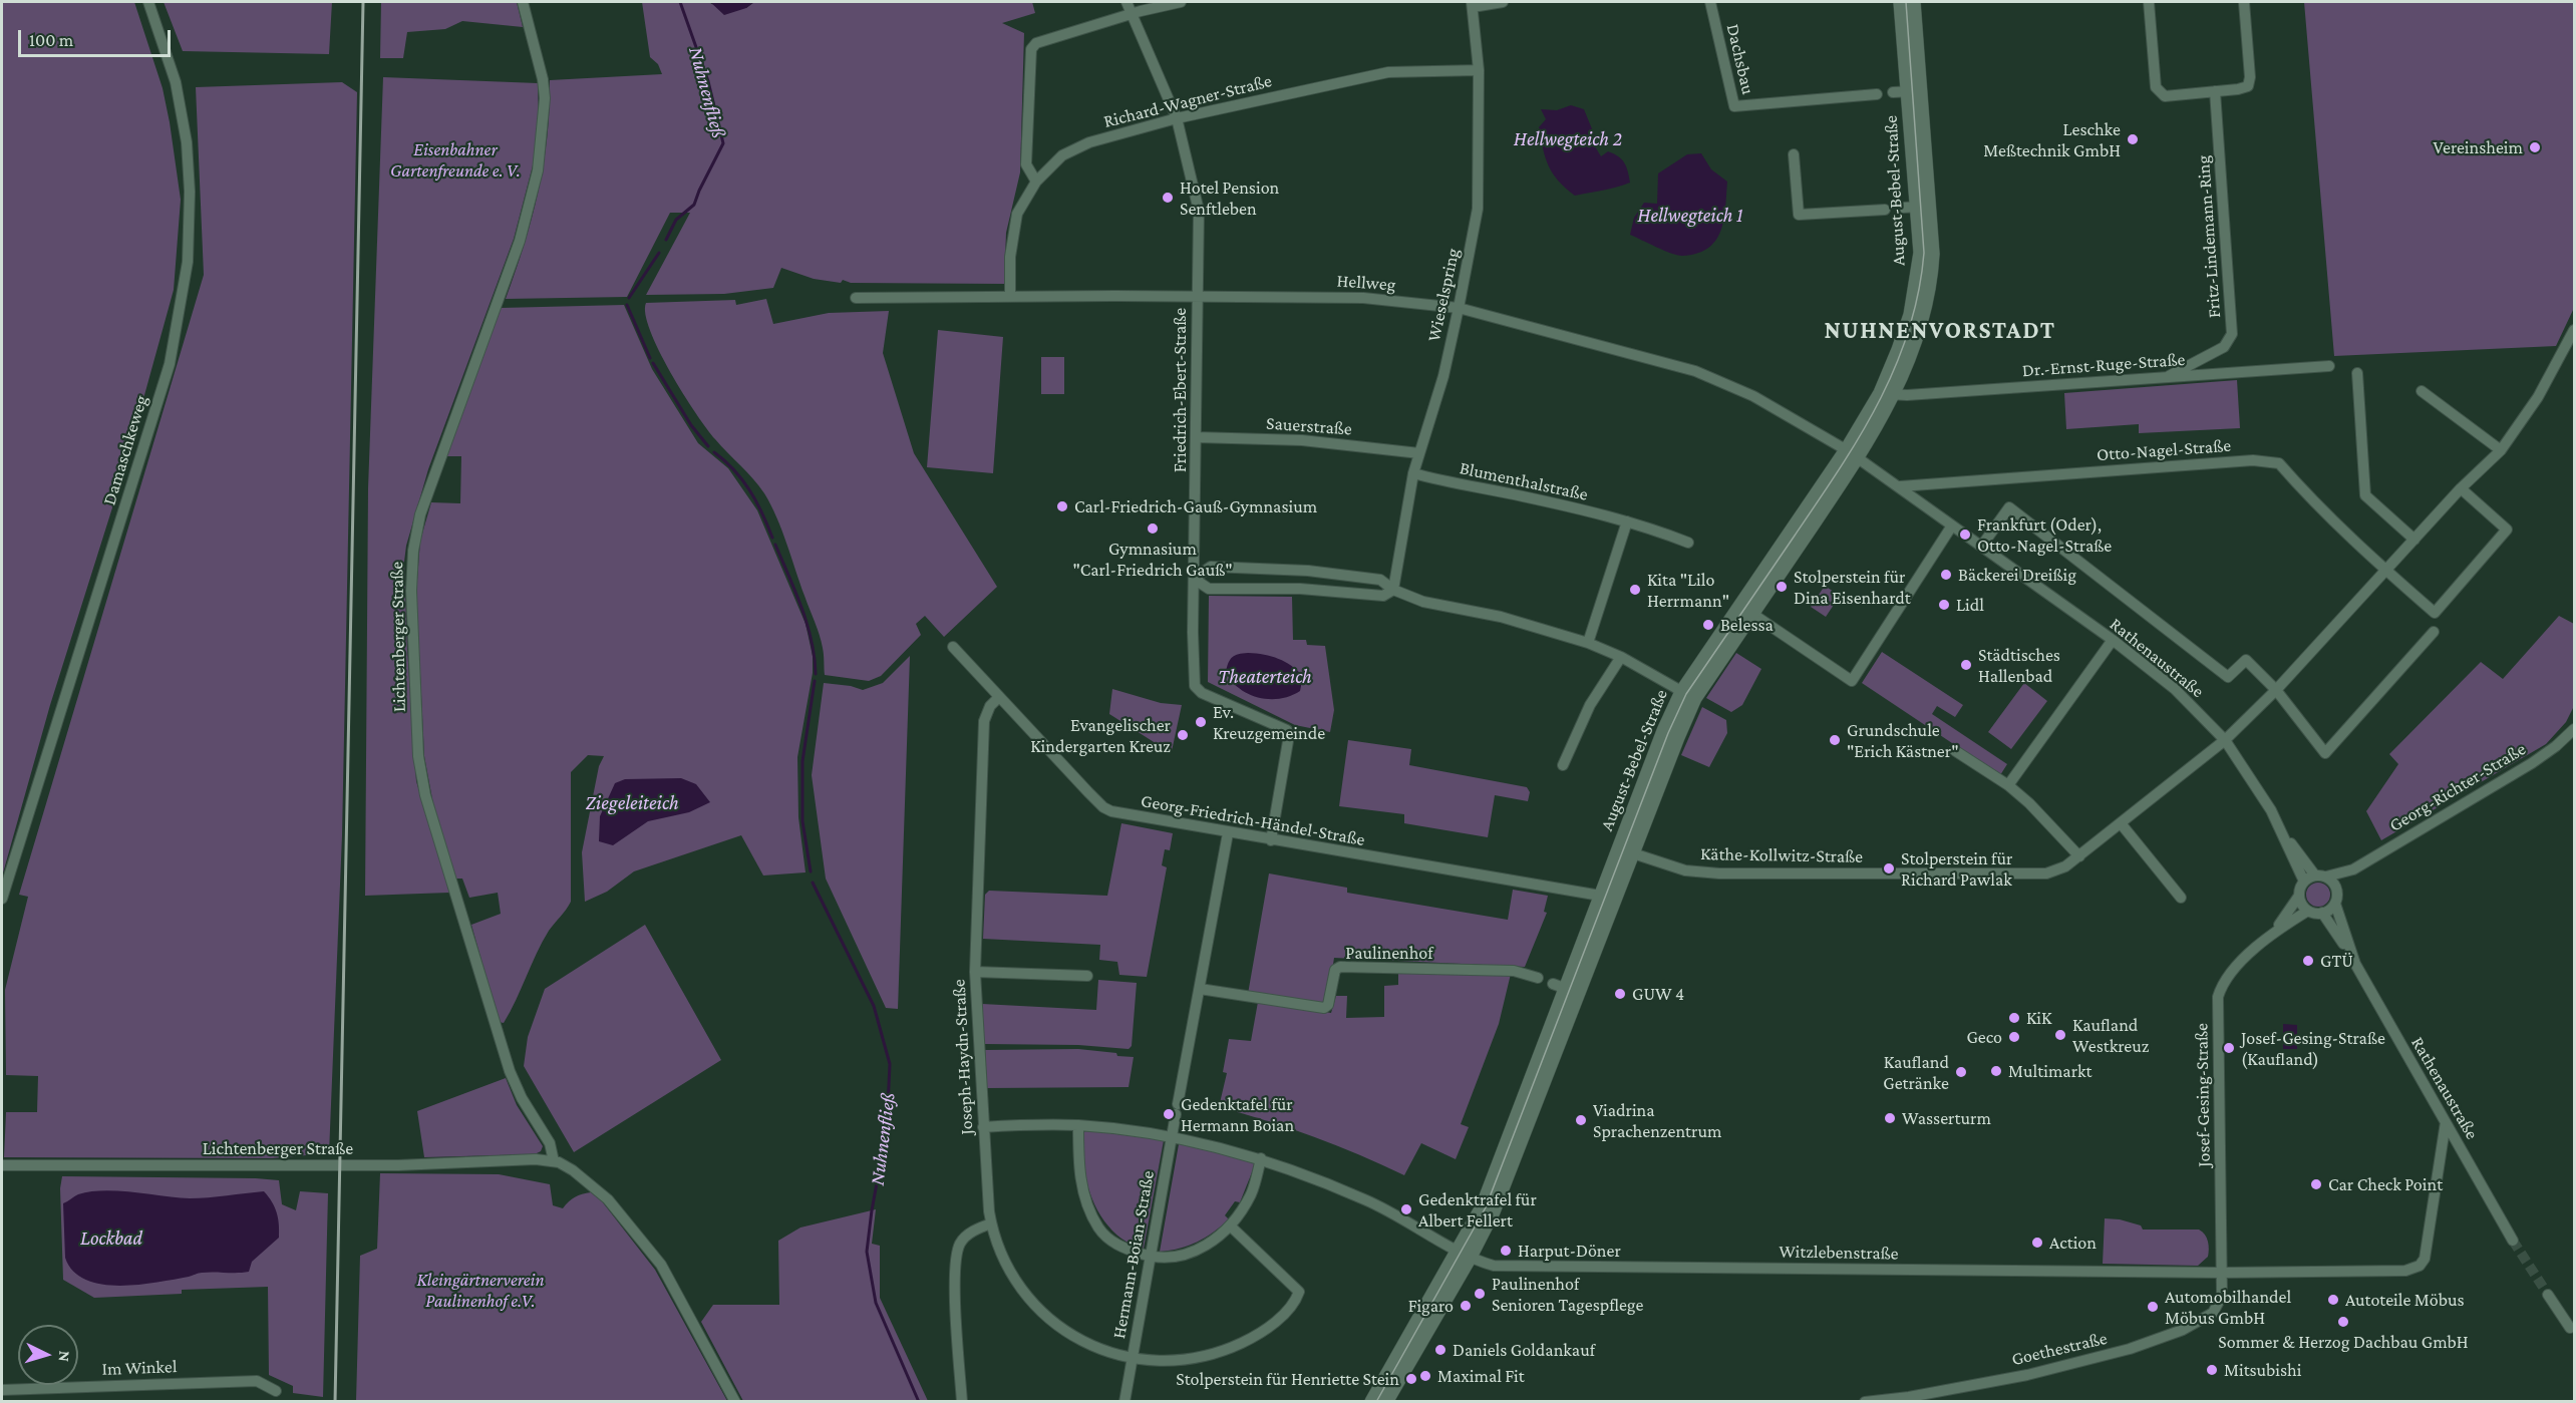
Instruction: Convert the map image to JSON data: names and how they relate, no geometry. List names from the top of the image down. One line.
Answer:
{"streets":{"street":["Dachsbau","Richard-Wagner-Straße","August-Bebel-Straße","Fritz-Lindemann-Ring","Hellweg","Wieselspring","Dr.-Ernst-Ruge-Straße","Friedrich-Ebert-Straße","Sauerstraße","Damaschkeweg","Otto-Nagel-Straße","Blumenthalstraße","Lichtenberger Straße","Rathenaustraße","Georg-Richter-Straße","Georg-Friedrich-Händel-Straße","Käthe-Kollwitz-Straße","Paulinenhof","Joseph-Haydn-Straße","Josef-Gesing-Straße","Witzlebenstraße","Hermann-Boian-Straße","Goethestraße","Im Winkel"]},"crossings":[["Richard-Wagner-Straße","Hellweg"],["Richard-Wagner-Straße","Wieselspring"],["Richard-Wagner-Straße","Friedrich-Ebert-Straße"],["August-Bebel-Straße","Hellweg"],["August-Bebel-Straße","Dr.-Ernst-Ruge-Straße"],["August-Bebel-Straße","Rathenaustraße"],["August-Bebel-Straße","Georg-Friedrich-Händel-Straße"],["August-Bebel-Straße","Käthe-Kollwitz-Straße"],["August-Bebel-Straße","Witzlebenstraße"],["Fritz-Lindemann-Ring","Dr.-Ernst-Ruge-Straße"],["Hellweg","Wieselspring"],["Hellweg","Friedrich-Ebert-Straße"],["Hellweg","Rathenaustraße"],["Wieselspring","Sauerstraße"],["Wieselspring","Blumenthalstraße"],["Friedrich-Ebert-Straße","Sauerstraße"],["Friedrich-Ebert-Straße","Georg-Friedrich-Händel-Straße"],["Otto-Nagel-Straße","Rathenaustraße"],["Otto-Nagel-Straße","Käthe-Kollwitz-Straße"],["Rathenaustraße","Georg-Richter-Straße"],["Rathenaustraße","Käthe-Kollwitz-Straße"],["Rathenaustraße","Josef-Gesing-Straße"],["Rathenaustraße","Witzlebenstraße"],["Georg-Richter-Straße","Josef-Gesing-Straße"],["Georg-Friedrich-Händel-Straße","Joseph-Haydn-Straße"],["Georg-Friedrich-Händel-Straße","Hermann-Boian-Straße"],["Paulinenhof","Hermann-Boian-Straße"],["Joseph-Haydn-Straße","Witzlebenstraße"],["Joseph-Haydn-Straße","Hermann-Boian-Straße"],["Josef-Gesing-Straße","Witzlebenstraße"],["Josef-Gesing-Straße","Goethestraße"],["Witzlebenstraße","Hermann-Boian-Straße"],["Witzlebenstraße","Goethestraße"]],"districts":["NUHNENVORSTADT"],"water":["Nuhnenfließ","Hellwegteich 2","Hellwegteich 1","Theaterteich","Ziegeleiteich","Lockbad"],"parks":["Eisenbahner Gartenfreunde e. V.","Kleingärtnerverein Paulinenhof e.V."],"places":["Leschke Meßtechnik GmbH","Vereinsheim","Hotel Pension Senftleben","Carl-Friedrich-Gauß-Gymnasium","Gymnasium \"Carl-Friedrich Gauß\"","Frankfurt (Oder), Otto-Nagel-Straße","Bäckerei Dreißig","Stolperstein für Dina Eisenhardt","Kita \"Lilo Herrmann\"","Lidl","Belessa","Städtisches Hallenbad","Ev. Kreuzgemeinde","Evangelischer Kindergarten Kreuz","Grundschule \"Erich Kästner\"","Stolperstein für Richard Pawlak","GTÜ","GUW 4","KiK","Kaufland Westkreuz","Geco","Josef-Gesing-Straße (Kaufland)","Multimarkt","Kaufland Getränke","Gedenktafel für Hermann Boian","Wasserturm","Viadrina Sprachenzentrum","Car Check Point","Gedenktrafel für Albert Fellert","Action","Harput-Döner","Paulinenhof Senioren Tagespflege","Autoteile Möbus","Figaro","Automobilhandel Möbus GmbH","Sommer & Herzog Dachbau GmbH","Daniels Goldankauf","Mitsubishi","Maximal Fit","Stolperstein für Henriette Stein"],"scale_bar":"100 m","north":"right"}
